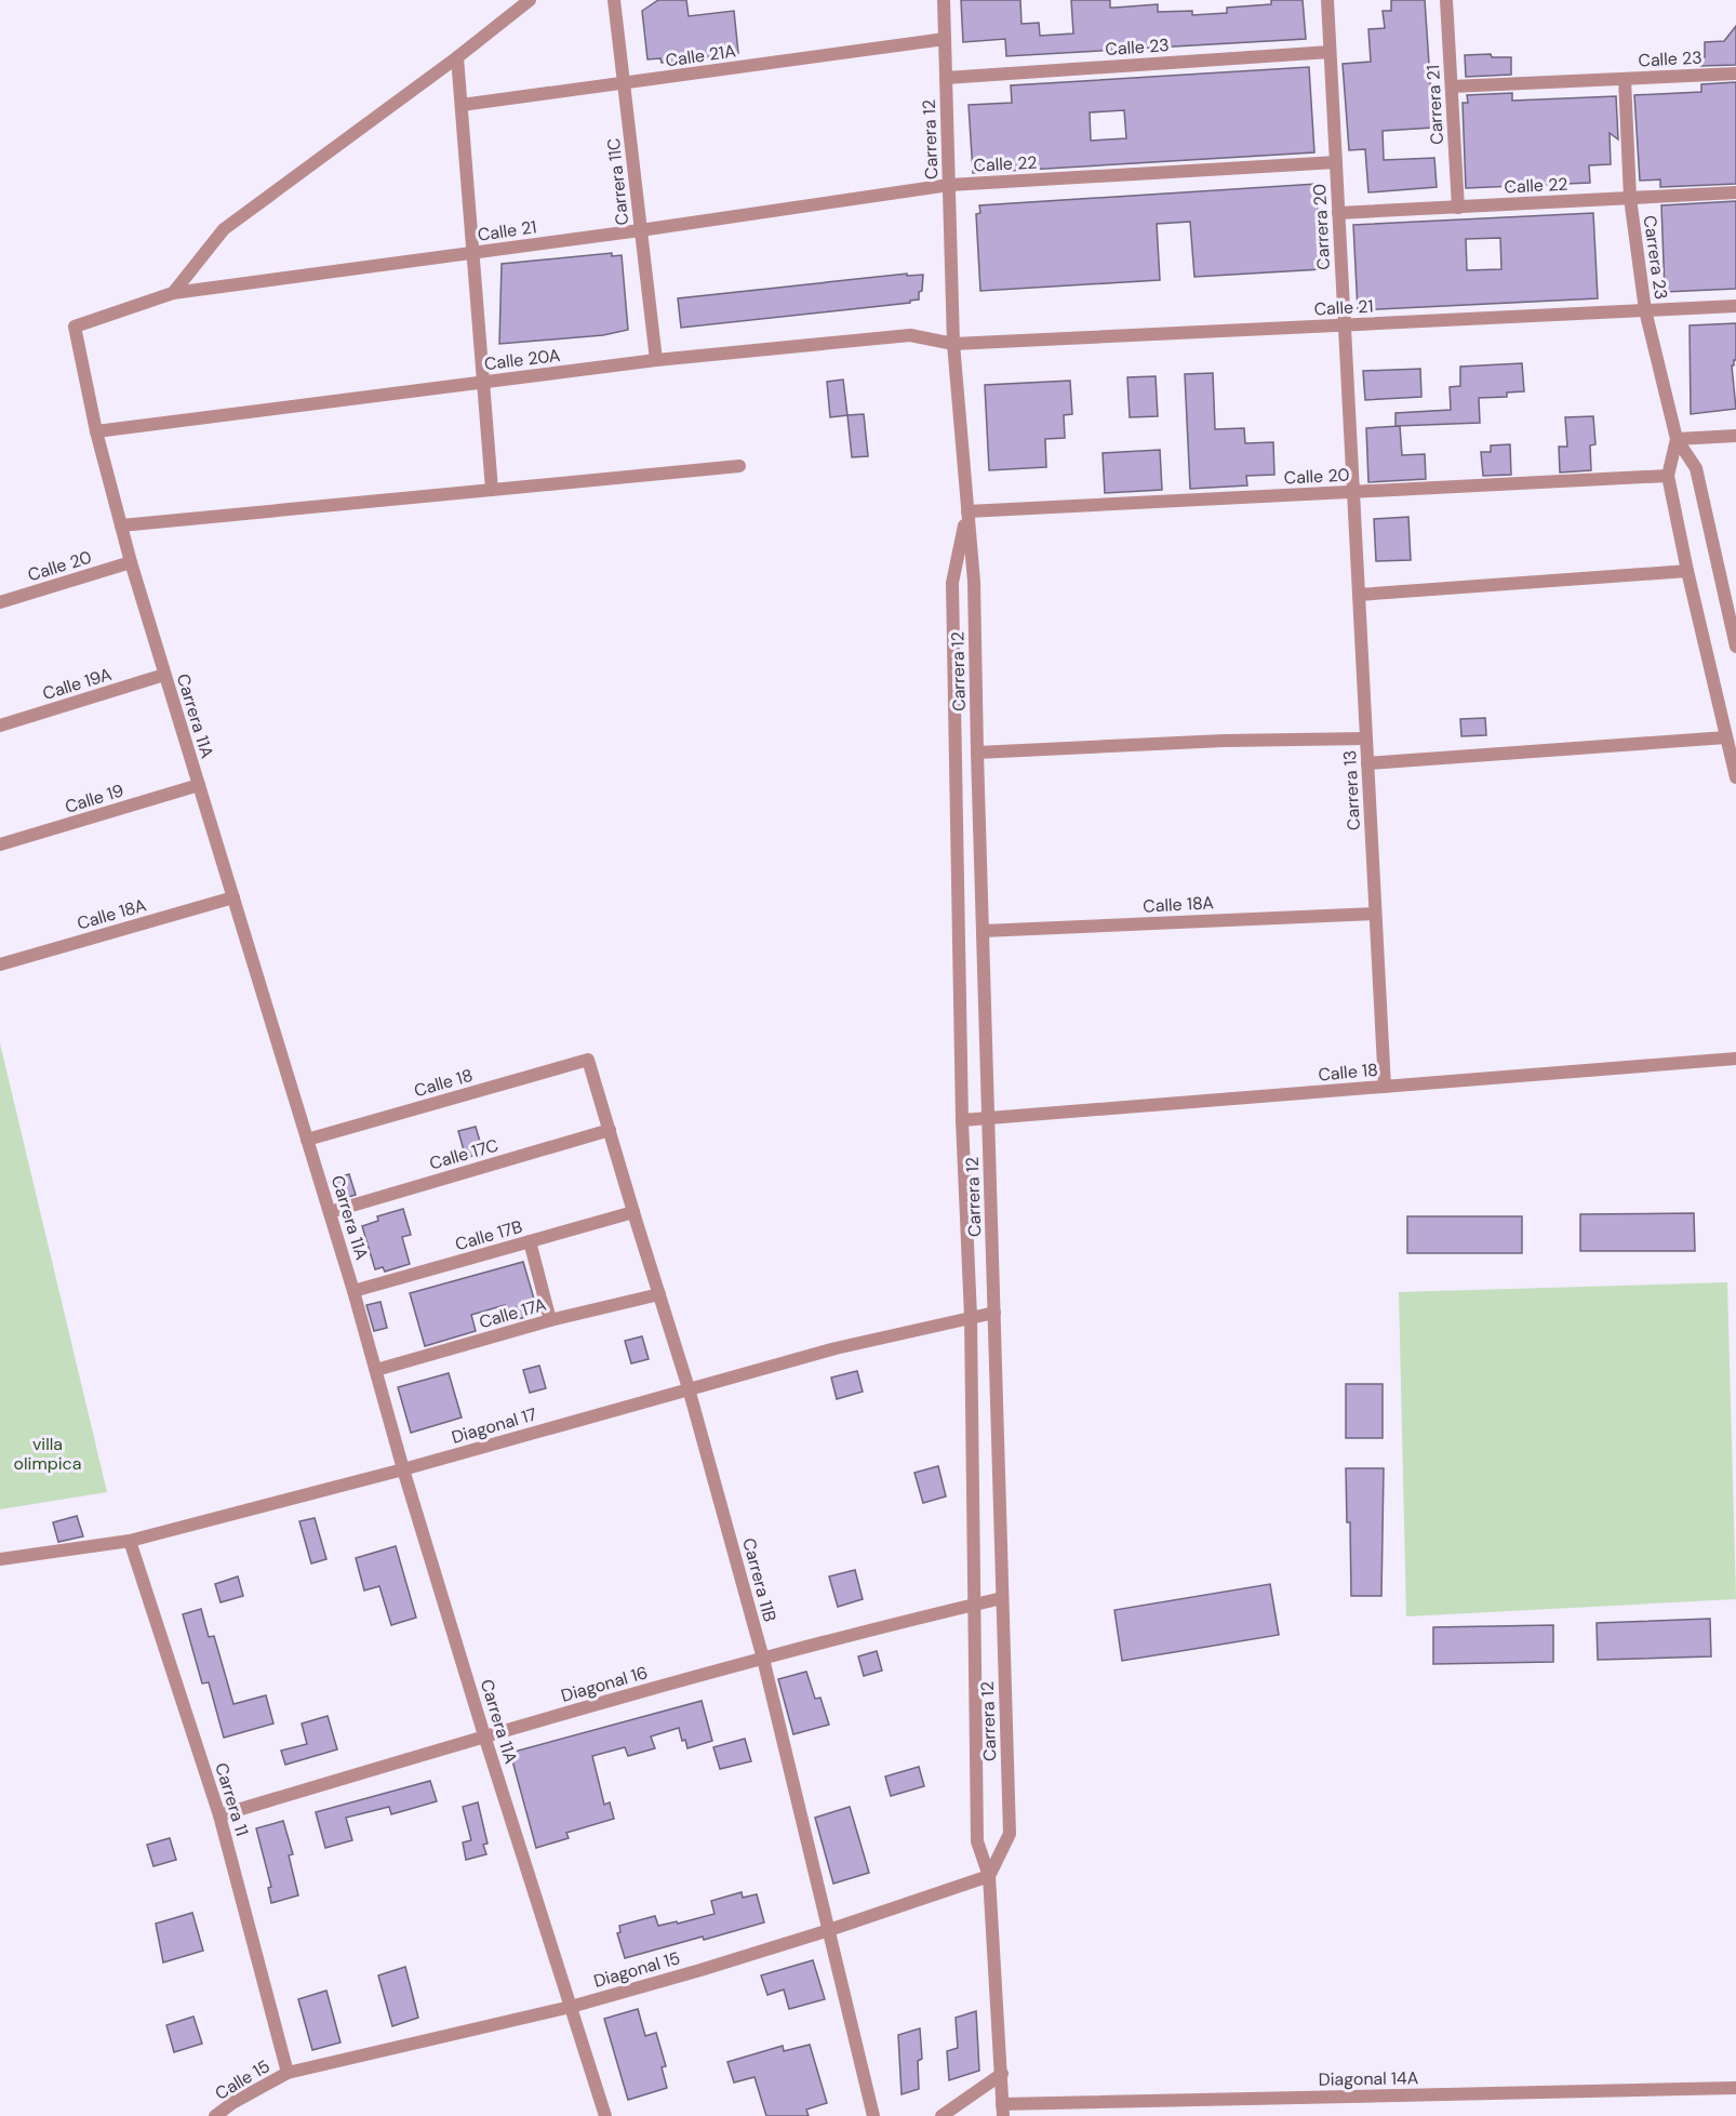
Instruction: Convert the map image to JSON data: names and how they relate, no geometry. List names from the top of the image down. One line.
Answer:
{"streets":{"street":["Calle 23","Calle 21A","Carrera 21","Carrera 12","Calle 22","Carrera 11C","Carrera 20","Calle 21","Carrera 23","Calle 20A","Calle 20","Calle 19A","Carrera 11A","Carrera 13","Calle 19","Calle 18A","Calle 18","Calle 17C","Calle 17B","Calle 17A","Diagonal 17","Carrera 11B","Diagonal 16","Carrera 11","Diagonal 15","Diagonal 14A","Calle 15"]},"crossings":[["Calle 23","Carrera 21"],["Calle 23","Carrera 12"],["Calle 23","Carrera 20"],["Calle 23","Carrera 23"],["Calle 21A","Carrera 12"],["Calle 21A","Carrera 11C"],["Carrera 21","Calle 22"],["Carrera 12","Calle 22"],["Carrera 12","Calle 21"],["Carrera 12","Calle 20A"],["Carrera 12","Calle 20"],["Carrera 12","Calle 18A"],["Carrera 12","Calle 18"],["Carrera 12","Diagonal 17"],["Carrera 12","Diagonal 16"],["Carrera 12","Diagonal 15"],["Carrera 12","Diagonal 14A"],["Calle 22","Carrera 20"],["Calle 22","Calle 21"],["Calle 22","Carrera 23"],["Carrera 11C","Calle 21"],["Carrera 11C","Calle 20A"],["Carrera 20","Calle 21"],["Carrera 20","Calle 20"],["Carrera 20","Carrera 13"],["Calle 21","Carrera 23"],["Calle 21","Calle 20A"],["Calle 21","Carrera 11A"],["Carrera 23","Calle 20"],["Calle 20A","Carrera 11A"],["Calle 20","Carrera 11A"],["Calle 20","Carrera 13"],["Calle 19A","Carrera 11A"],["Carrera 11A","Calle 19"],["Carrera 11A","Calle 18A"],["Carrera 11A","Calle 18"],["Carrera 11A","Calle 17C"],["Carrera 11A","Calle 17B"],["Carrera 11A","Calle 17A"],["Carrera 11A","Diagonal 17"],["Carrera 11A","Diagonal 16"],["Carrera 11A","Diagonal 15"],["Carrera 13","Calle 18A"],["Carrera 13","Calle 18"],["Calle 18","Carrera 11B"],["Calle 17C","Carrera 11B"],["Calle 17B","Carrera 11B"],["Calle 17A","Carrera 11B"],["Diagonal 17","Carrera 11B"],["Diagonal 17","Carrera 11"],["Carrera 11B","Diagonal 16"],["Carrera 11B","Diagonal 15"],["Diagonal 16","Carrera 11"],["Carrera 11","Diagonal 15"],["Carrera 11","Calle 15"],["Diagonal 15","Calle 15"]],"parks":["villa olimpica"]}
